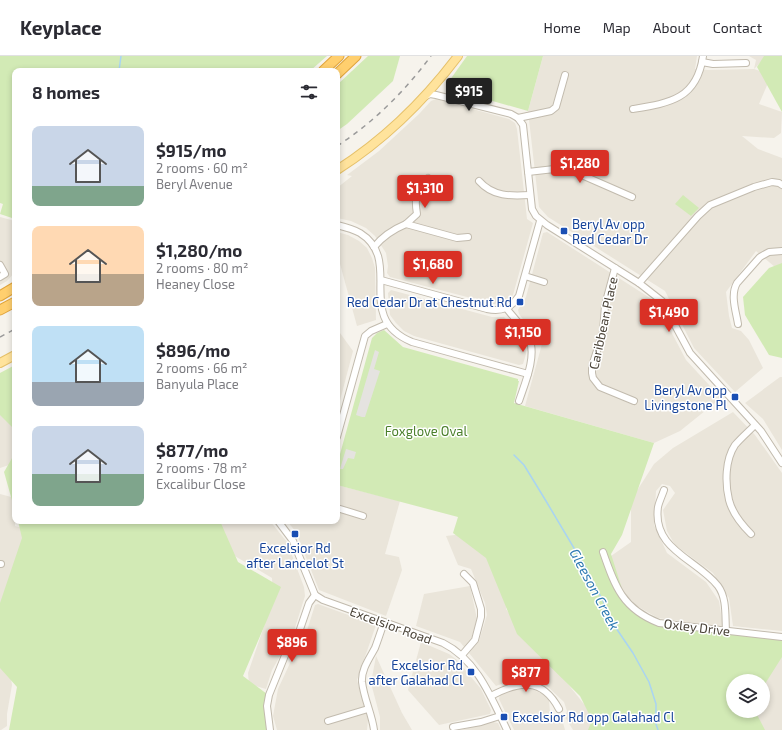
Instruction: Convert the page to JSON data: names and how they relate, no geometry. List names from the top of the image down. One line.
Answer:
{"streets":{"street":["Caribbean Place","Excelsior Road","Oxley Drive"]},"water":["Gleeson Creek"],"parks":["Foxglove Oval"],"places":{"transit":["Beryl Av opp Red Cedar Dr","Red Cedar Dr at Chestnut Rd","Beryl Av opp Livingstone Pl","Excelsior Rd after Lancelot St","Excelsior Rd after Galahad Cl","Excelsior Rd opp Galahad Cl"]},"page":{"header":"Keyplace","nav":["Home","Map","About","Contact"],"heading":"8 homes","price":["$915","$1,280","$1,310","$1,680","$1,490","$1,150","$896","$877"],"list":[{"name":"$915/mo","note":"2 rooms · 60 m² · Beryl Avenue"},{"name":"$1,280/mo","note":"2 rooms · 80 m² · Heaney Close"},{"name":"$896/mo","note":"2 rooms · 66 m² · Banyula Place"},{"name":"$877/mo","note":"2 rooms · 78 m² · Excalibur Close"}]}}
